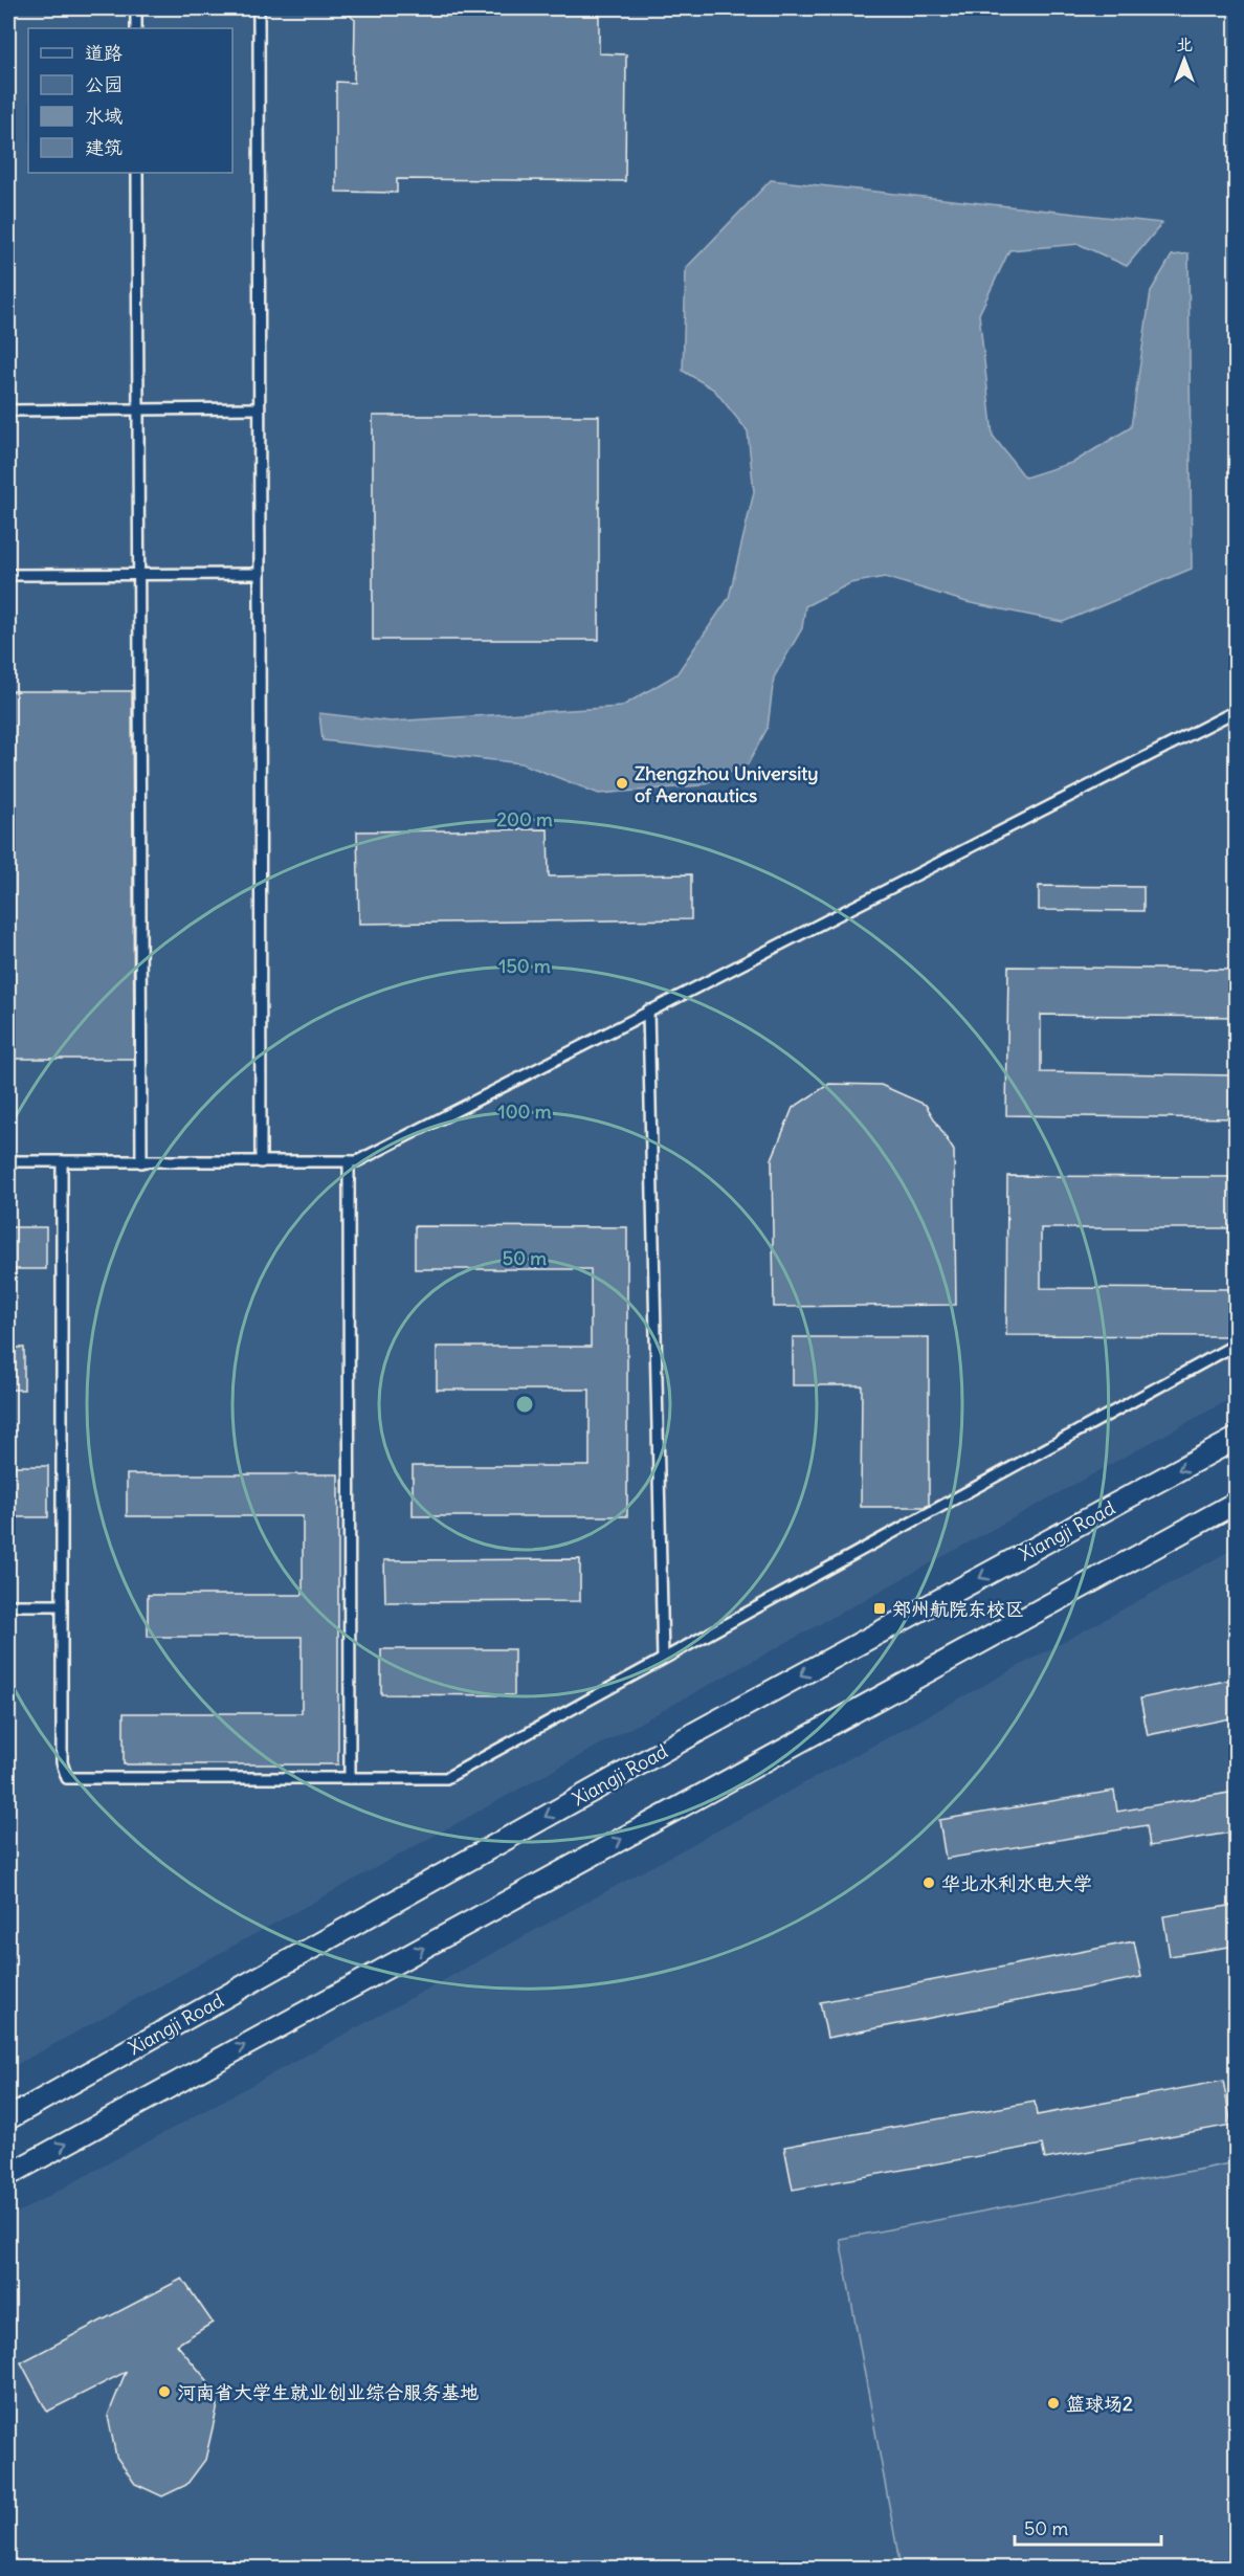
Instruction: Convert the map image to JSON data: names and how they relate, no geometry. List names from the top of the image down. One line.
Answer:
{"streets":{"street":["Xiangji Road"]},"places":{"other":["Zhengzhou University of Aeronautics","华北水利水电大学","河南省大学生就业创业综合服务基地","篮球场2"],"transit":["郑州航院东校区"]},"legend":["道路","公园","水域","建筑"],"scale_bar":"50 m","north":"top","rings":["200 m","150 m","100 m","50 m"]}
